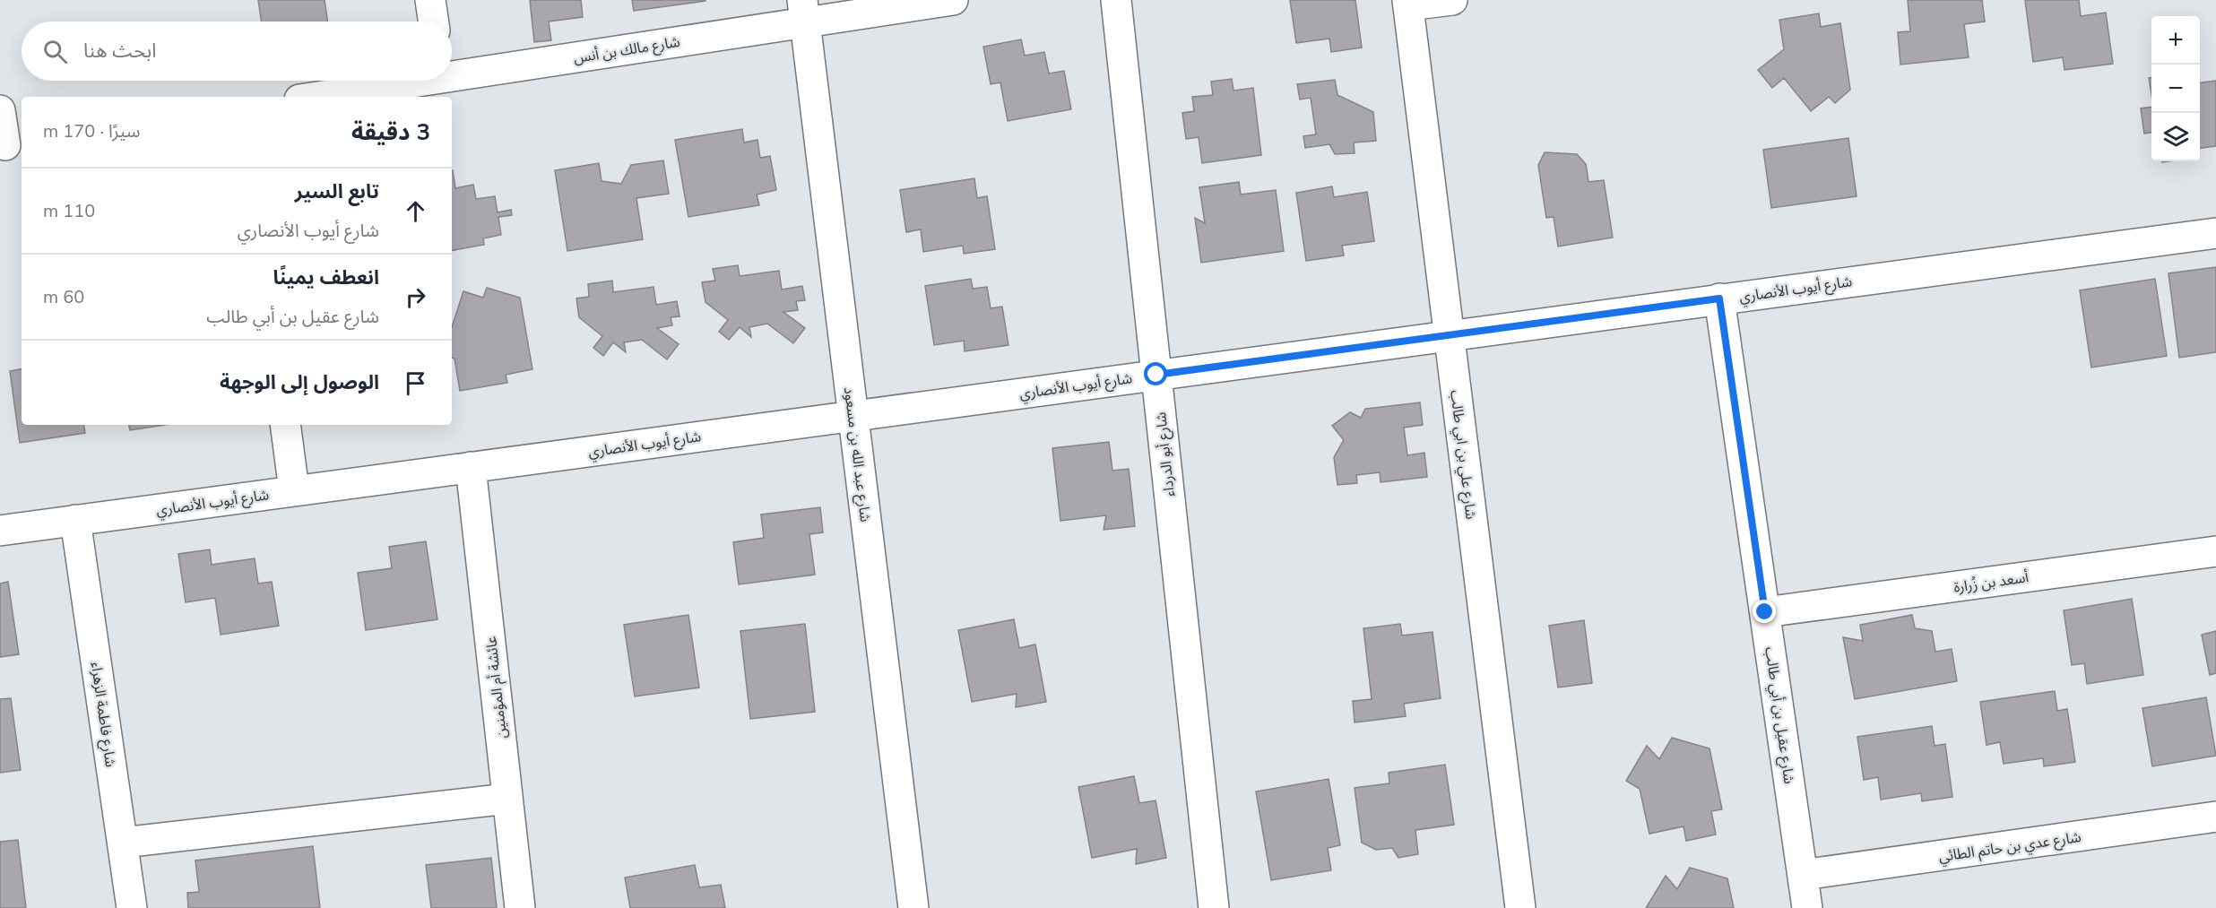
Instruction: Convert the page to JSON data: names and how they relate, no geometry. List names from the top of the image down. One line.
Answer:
{"streets":{"street":["شارع مالك بن أنس","شارع أيوب الأنصاري","شارع عبد الله بن مسعود","شارع أبو الدرداء","شارع علي بن ابي طالب","أسعد بن زُرارة","عائشة أم المؤمنين","شارع فاطمة الزهراء","شارع عقيل بن أبي طالب","شارع عدي بن حاتم الطائي"]},"crossings":[["شارع مالك بن أنس","شارع عبد الله بن مسعود"],["شارع أيوب الأنصاري","شارع عبد الله بن مسعود"],["شارع أيوب الأنصاري","شارع أبو الدرداء"],["شارع أيوب الأنصاري","شارع علي بن ابي طالب"],["شارع أيوب الأنصاري","عائشة أم المؤمنين"],["شارع أيوب الأنصاري","شارع فاطمة الزهراء"],["شارع أيوب الأنصاري","شارع عقيل بن أبي طالب"],["أسعد بن زُرارة","شارع عقيل بن أبي طالب"],["شارع عقيل بن أبي طالب","شارع عدي بن حاتم الطائي"]],"page":{"map_buttons":["+","−"],"search":"ابحث هنا","heading":["3 دقيقة","سيرًا · 170 m"],"list":[["تابع السير","شارع أيوب الأنصاري","110 m"],["انعطف يمينًا","شارع عقيل بن أبي طالب","60 m"],"الوصول إلى الوجهة"]}}
